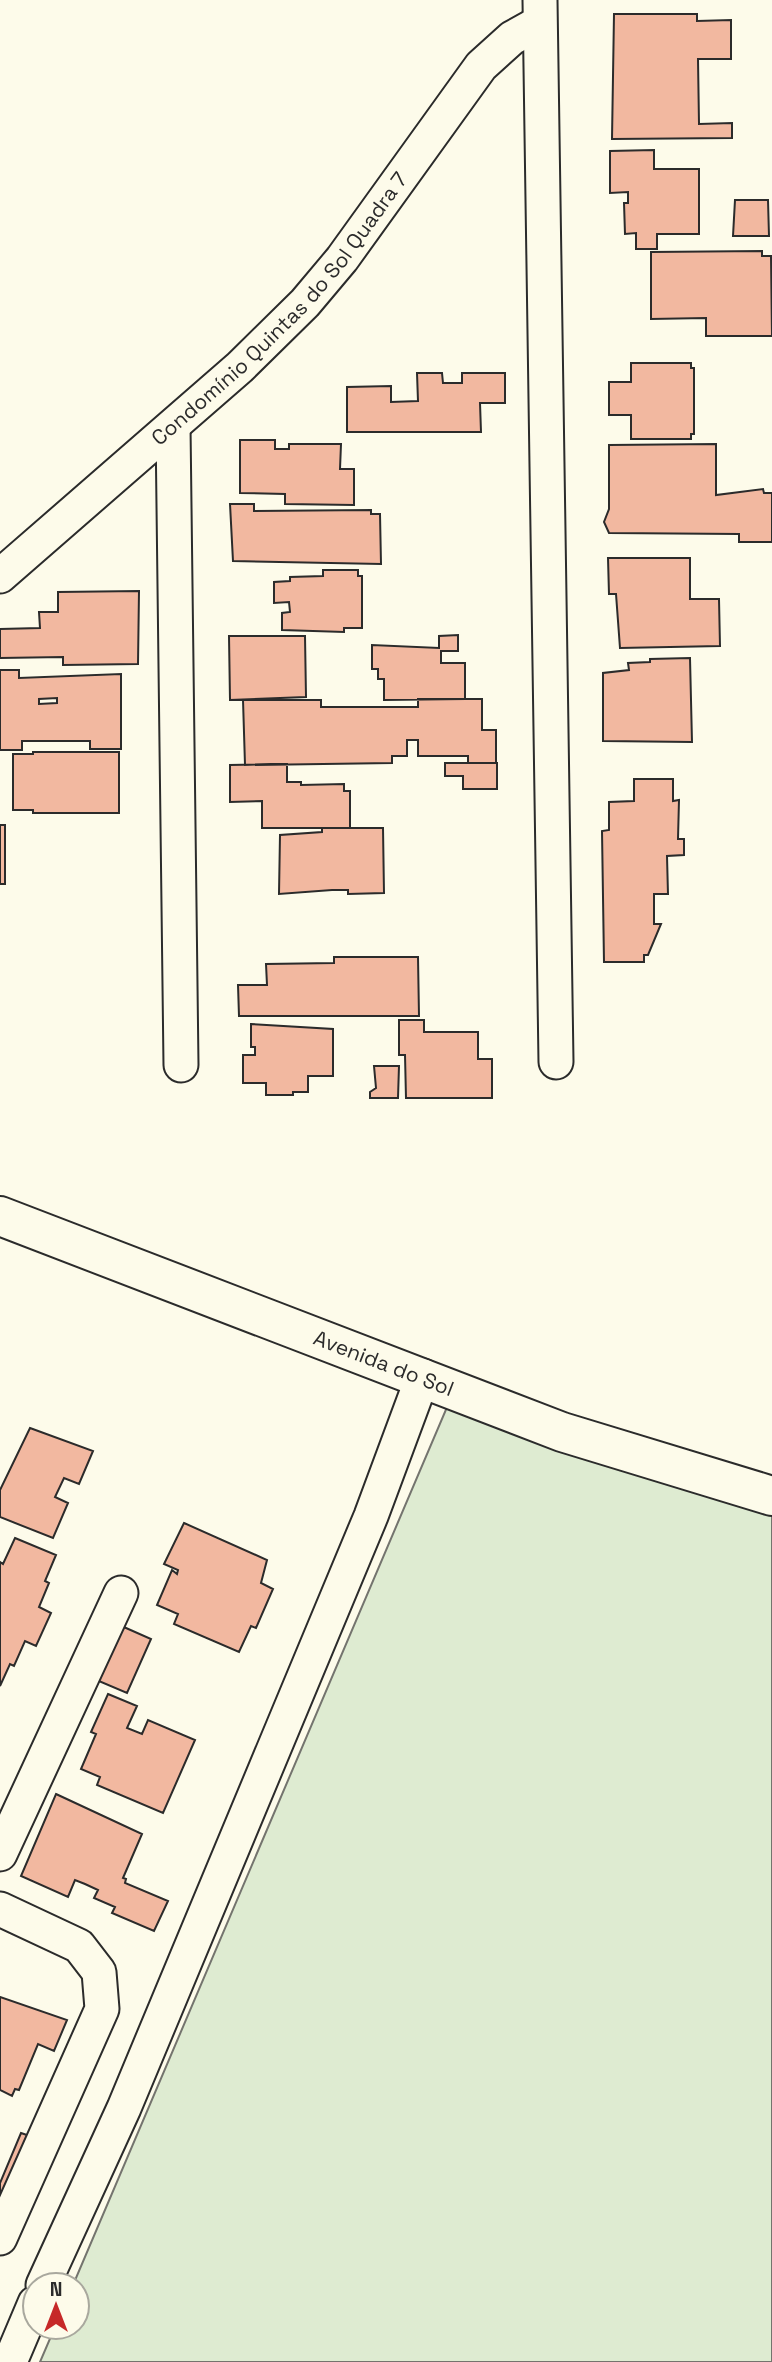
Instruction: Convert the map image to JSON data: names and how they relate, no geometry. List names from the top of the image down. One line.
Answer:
{"streets":{"street":["Condomínio Quintas do Sol Quadra 7","Avenida do Sol"]},"north":"top"}
